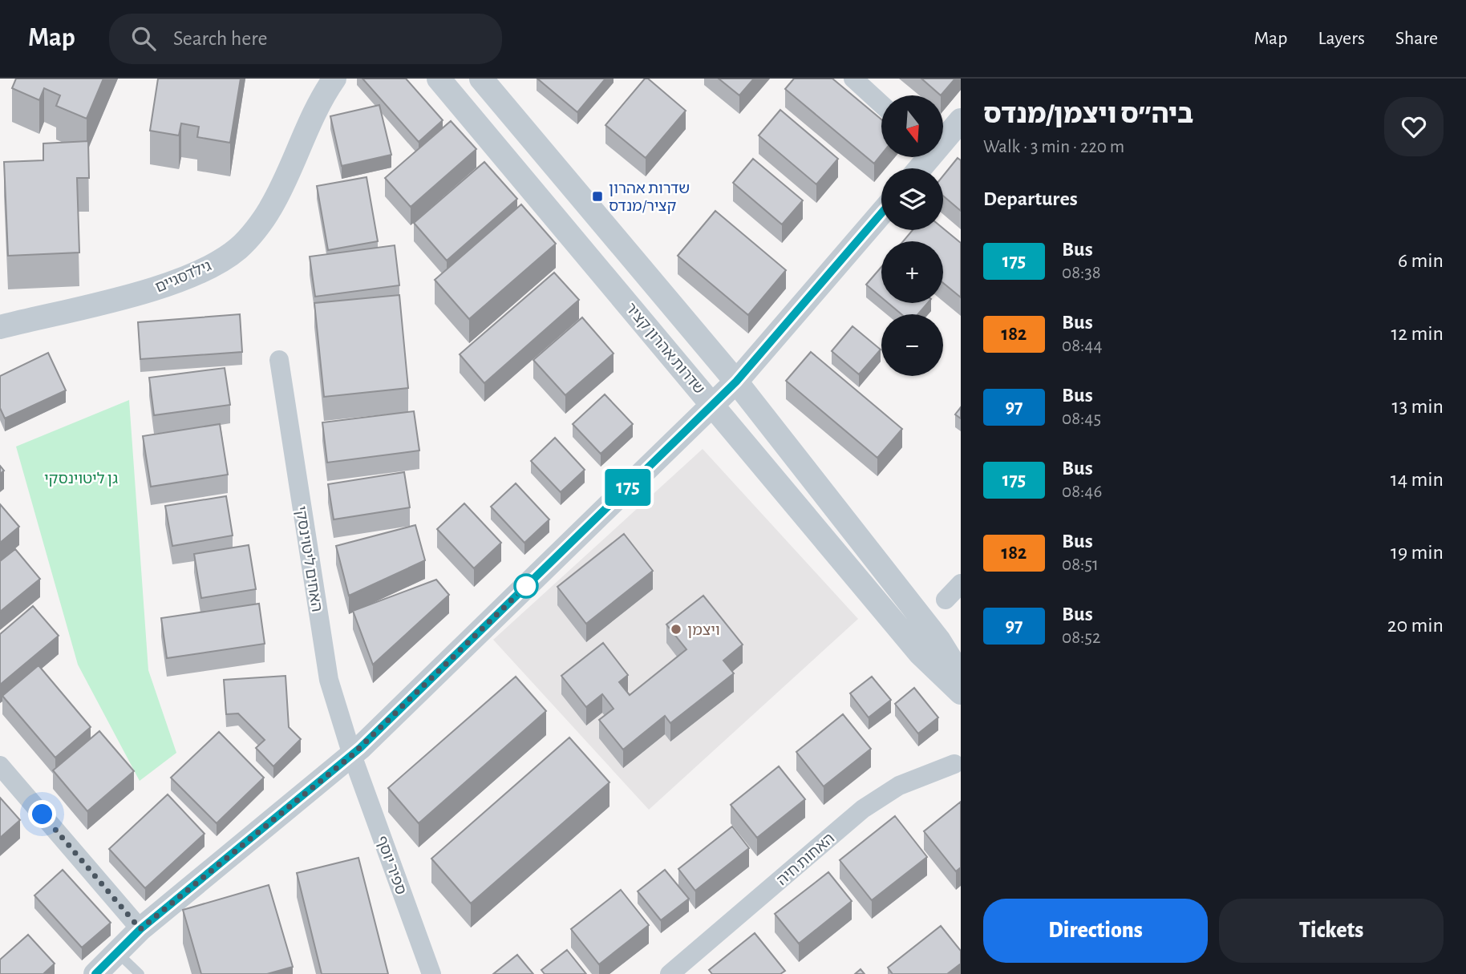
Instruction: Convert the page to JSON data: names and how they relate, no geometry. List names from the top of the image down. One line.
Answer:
{"streets":{"street":["גילדסגיים","שדרות אהרון קציר","האחים ליטוינסקי","האחות חיה","ספיר יוסף"]},"crossings":[["האחים ליטוינסקי","ספיר יוסף"]],"parks":["גן ליטוינסקי"],"places":{"transit":["שדרות אהרון קציר/מנדס"],"other":["ויצמן"]},"lines":["bus line 175"],"north":"bottom","page":{"header":"Map","search":"Search here","nav":["Map","Layers","Share"],"on_map":"175","heading":[["ביה״ס ויצמן/מנדס","Walk · 3 min · 220 m"],"Departures"],"map_buttons":["+","−"],"list":[{"mark":"175","name":"Bus","note":"08:38","value":"6 min"},{"mark":"182","name":"Bus","note":"08:44","value":"12 min"},{"mark":"97","name":"Bus","note":"08:45","value":"13 min"},{"mark":"175","name":"Bus","note":"08:46","value":"14 min"},{"mark":"182","name":"Bus","note":"08:51","value":"19 min"},{"mark":"97","name":"Bus","note":"08:52","value":"20 min"}],"buttons":["Directions","Tickets"]}}
